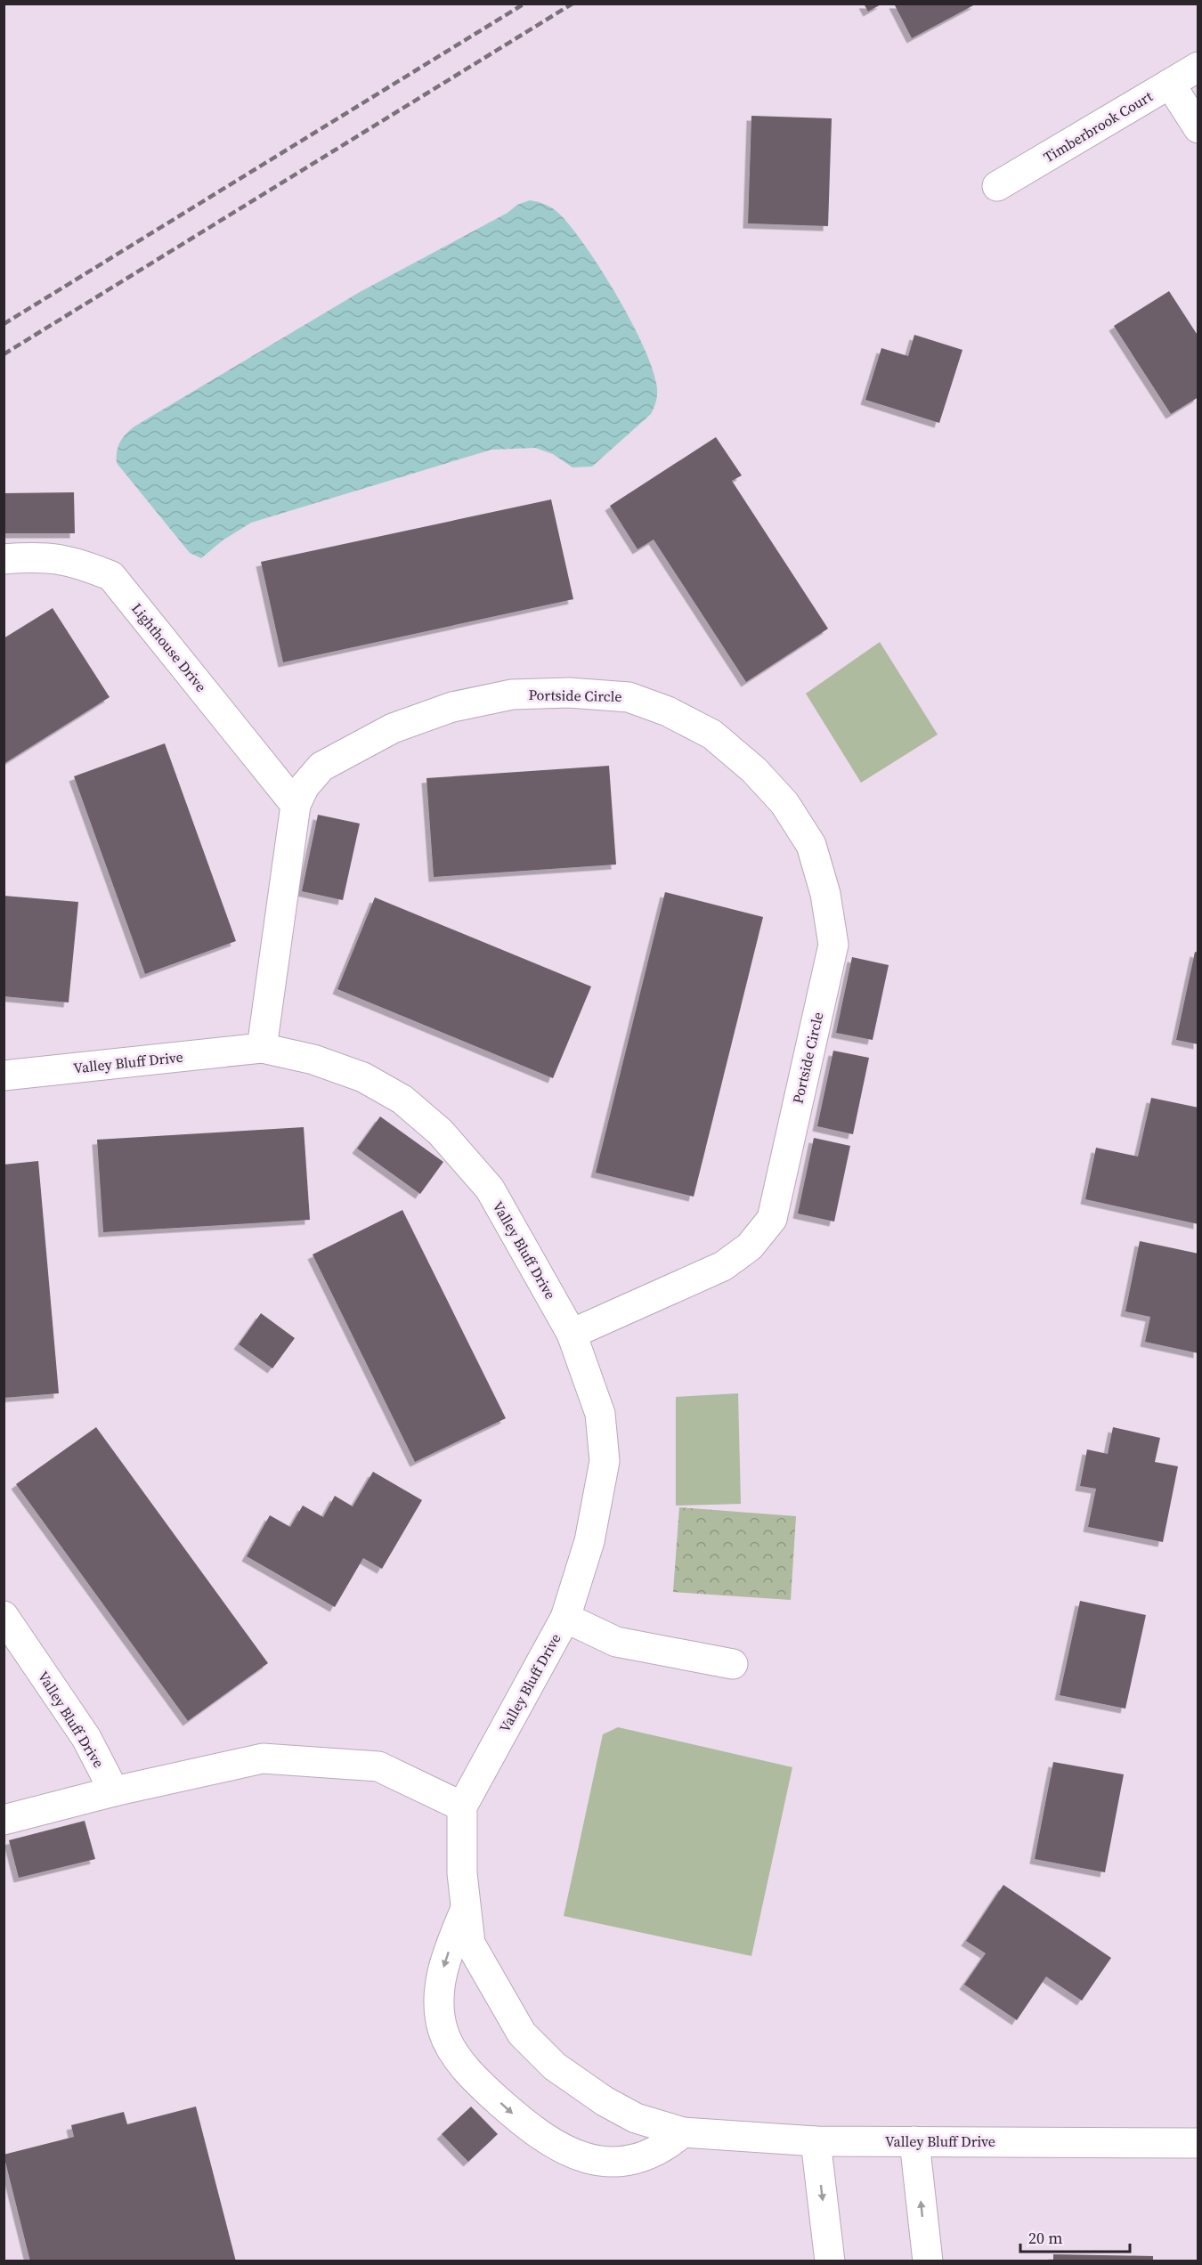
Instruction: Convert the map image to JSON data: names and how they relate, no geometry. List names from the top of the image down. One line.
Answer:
{"streets":{"street":["Timberbrook Court","Lighthouse Drive","Portside Circle","Valley Bluff Drive"]},"crossings":[["Lighthouse Drive","Portside Circle"],["Portside Circle","Valley Bluff Drive"]],"scale_bar":"20 m"}
